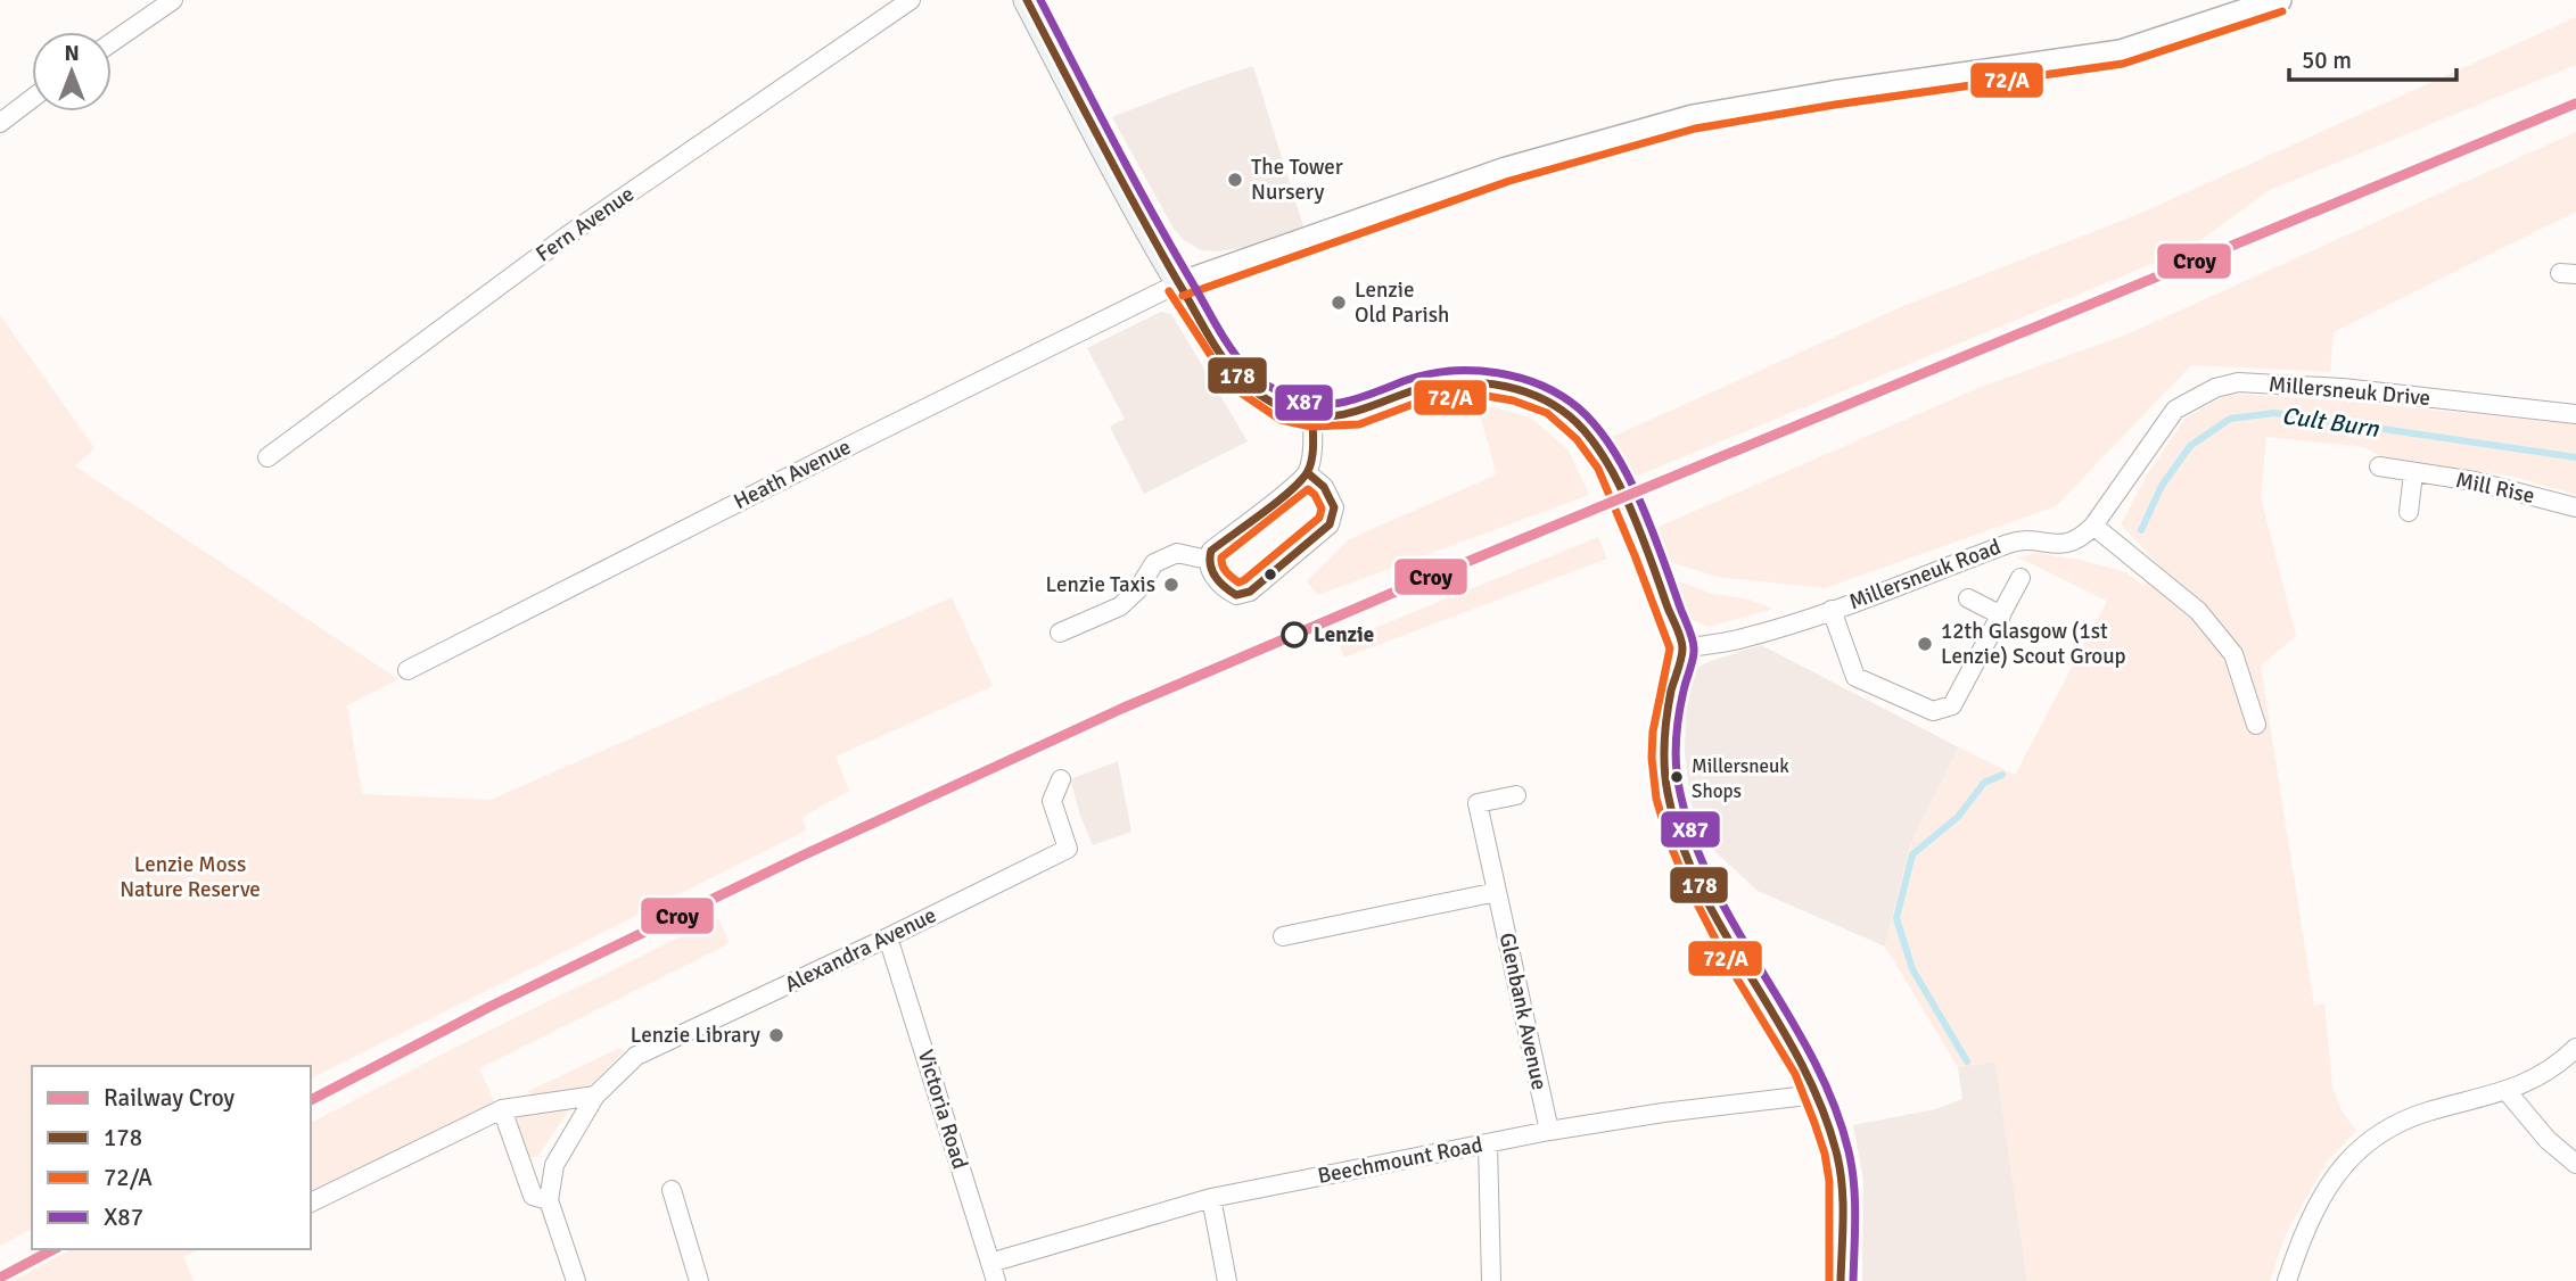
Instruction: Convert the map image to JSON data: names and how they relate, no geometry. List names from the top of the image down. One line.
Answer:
{"streets":{"street":["Fern Avenue","Millersneuk Drive","Heath Avenue","Mill Rise","Millersneuk Road","Alexandra Avenue","Glenbank Avenue","Victoria Road","Beechmount Road"]},"crossings":[["Millersneuk Drive","Millersneuk Road"],["Alexandra Avenue","Victoria Road"],["Glenbank Avenue","Beechmount Road"],["Victoria Road","Beechmount Road"]],"water":["Cult Burn"],"parks":["Lenzie Moss Nature Reserve"],"places":["The Tower Nursery","Lenzie Old Parish","Lenzie Taxis","Lenzie","12th Glasgow (1st Lenzie) Scout Group","Millersneuk Shops","Lenzie Library"],"lines":["transit line 178","transit line X87","transit line 72/A","rail line Croy"],"legend":["Railway Croy","178","72/A","X87"],"scale_bar":"50 m","north":"top"}
